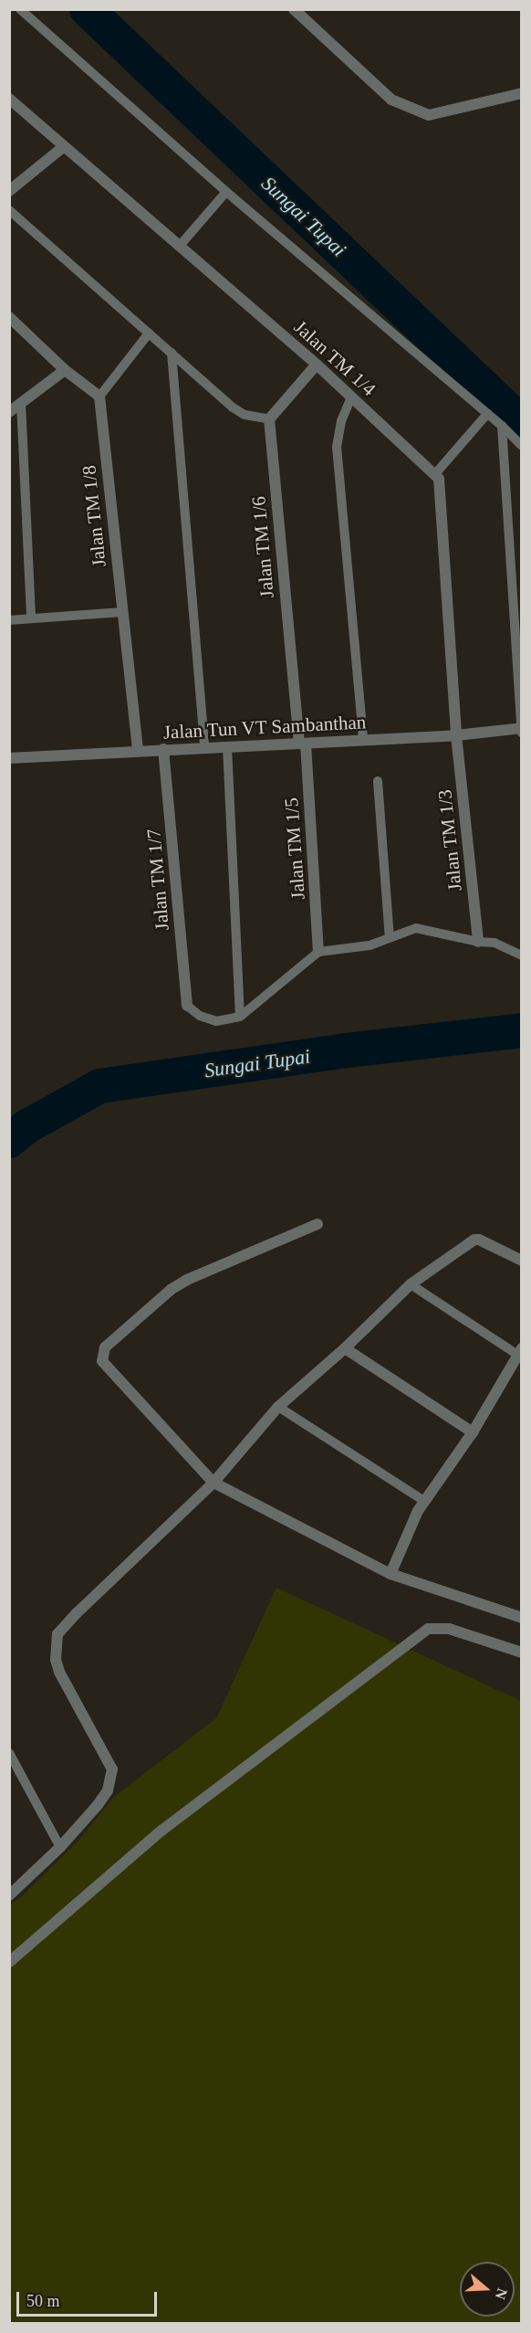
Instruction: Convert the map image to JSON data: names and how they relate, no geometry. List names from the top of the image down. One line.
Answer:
{"streets":{"street":["Jalan TM 1/4","Jalan TM 1/8","Jalan TM 1/6","Jalan Tun VT Sambanthan","Jalan TM 1/3","Jalan TM 1/5","Jalan TM 1/7"]},"crossings":[["Jalan TM 1/8","Jalan Tun VT Sambanthan"],["Jalan TM 1/6","Jalan Tun VT Sambanthan"],["Jalan TM 1/6","Jalan TM 1/5"],["Jalan Tun VT Sambanthan","Jalan TM 1/3"],["Jalan Tun VT Sambanthan","Jalan TM 1/5"],["Jalan Tun VT Sambanthan","Jalan TM 1/7"]],"water":["Sungai Tupai"],"scale_bar":"50 m","north":"right"}
